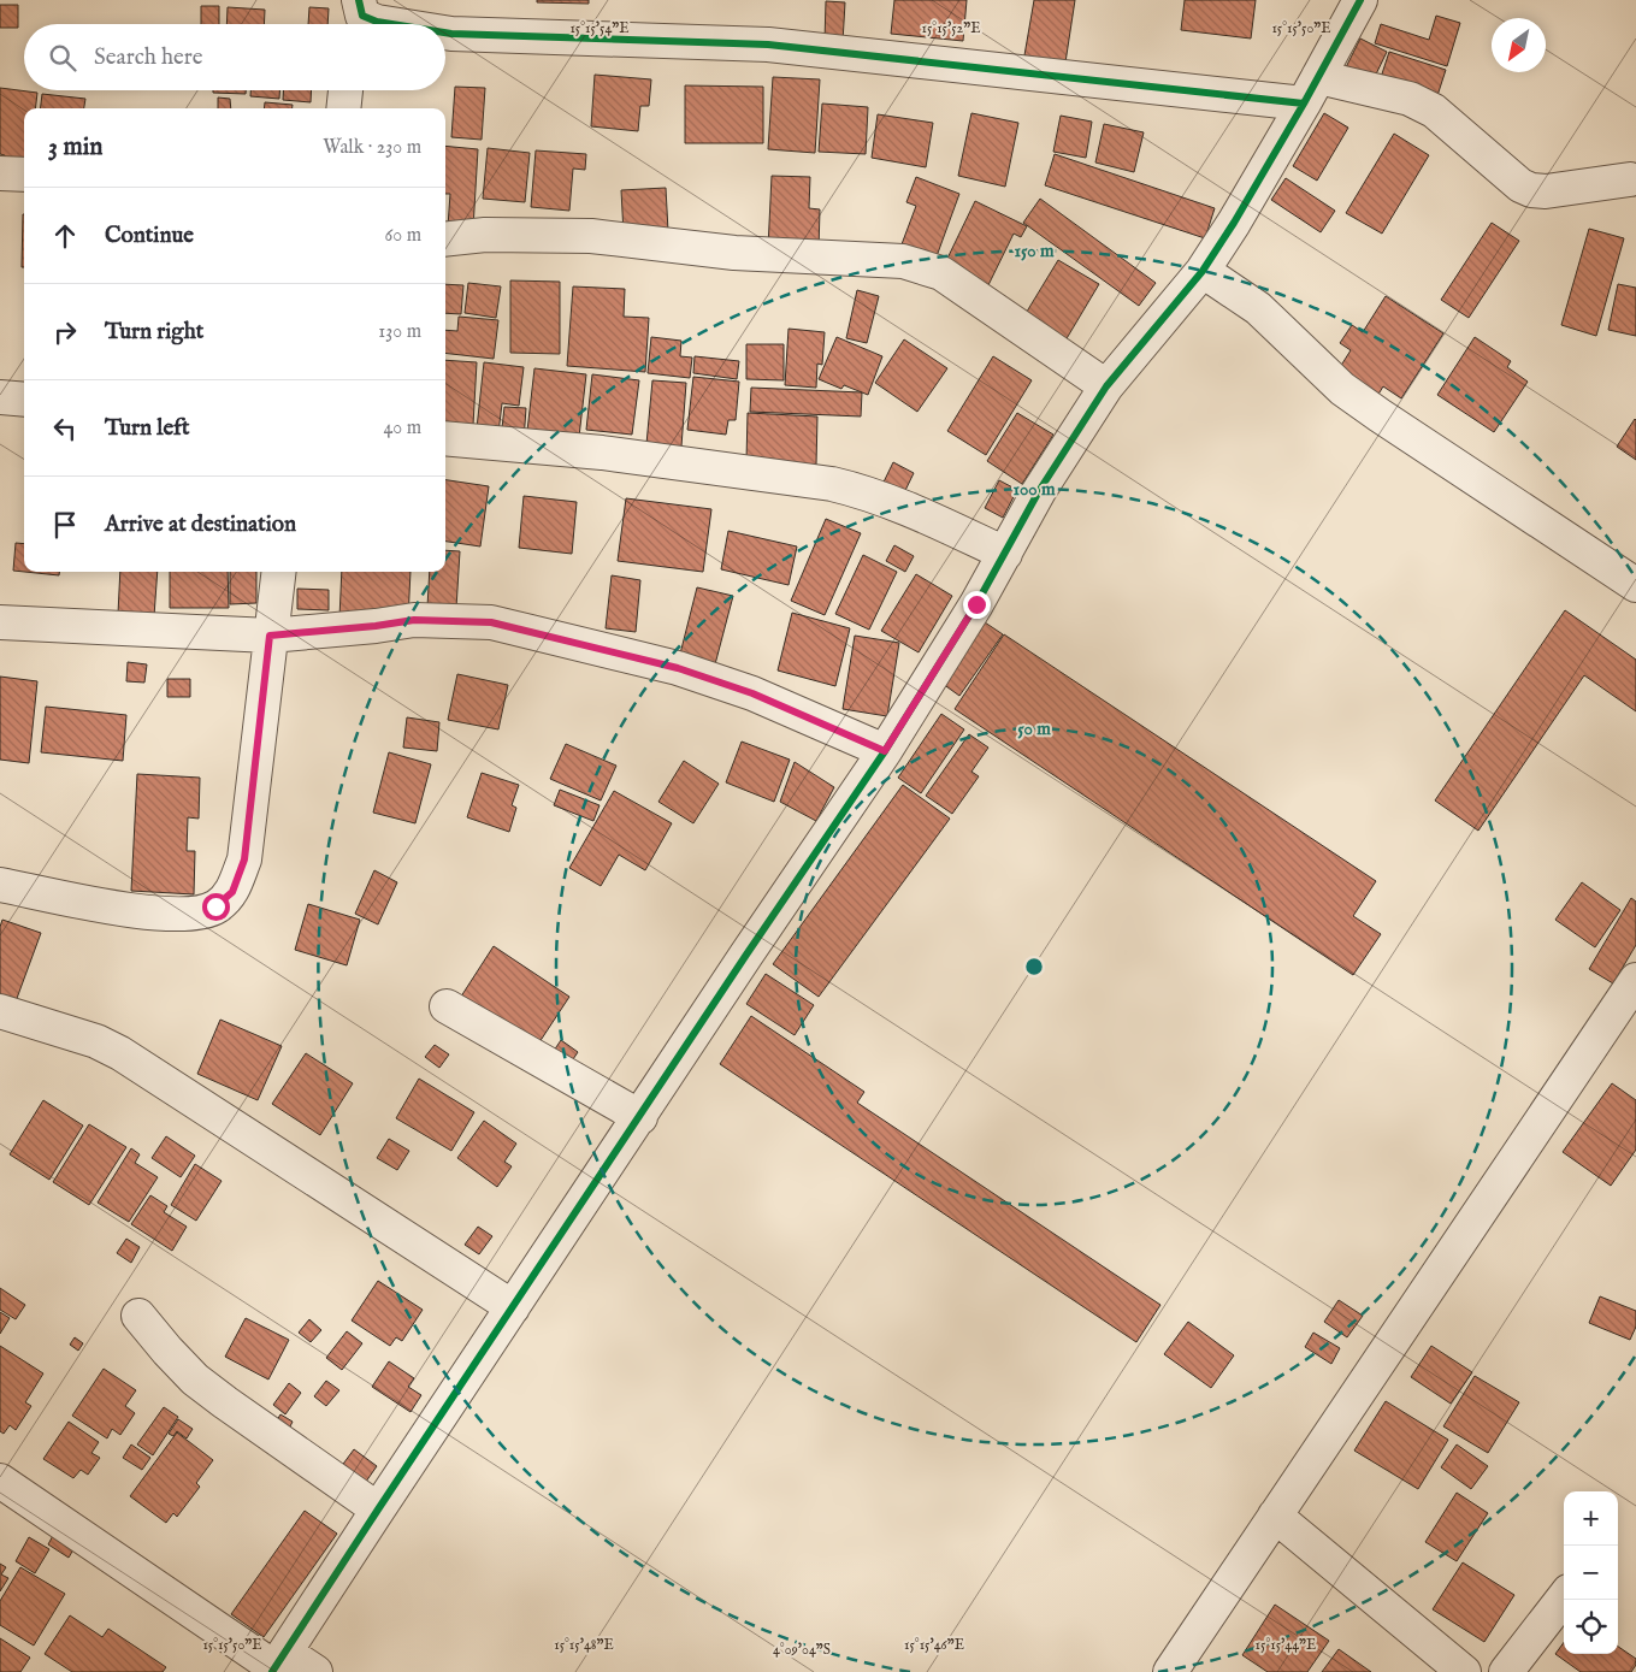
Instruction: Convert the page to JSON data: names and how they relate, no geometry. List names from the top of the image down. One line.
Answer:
{"north":"bottom left","page":{"search":"Search here","heading":["3 min","Walk · 230 m"],"list":[["Continue","60 m"],["Turn right","130 m"],["Turn left","40 m"],"Arrive at destination"],"map_buttons":["+","−"]},"coordinates":["15°15'54\"E","15°15'52\"E","15°15'50\"E","15°15'48\"E","15°15'46\"E","15°15'44\"E","4°09'04\"S"],"rings":["150 m","100 m","50 m"]}
